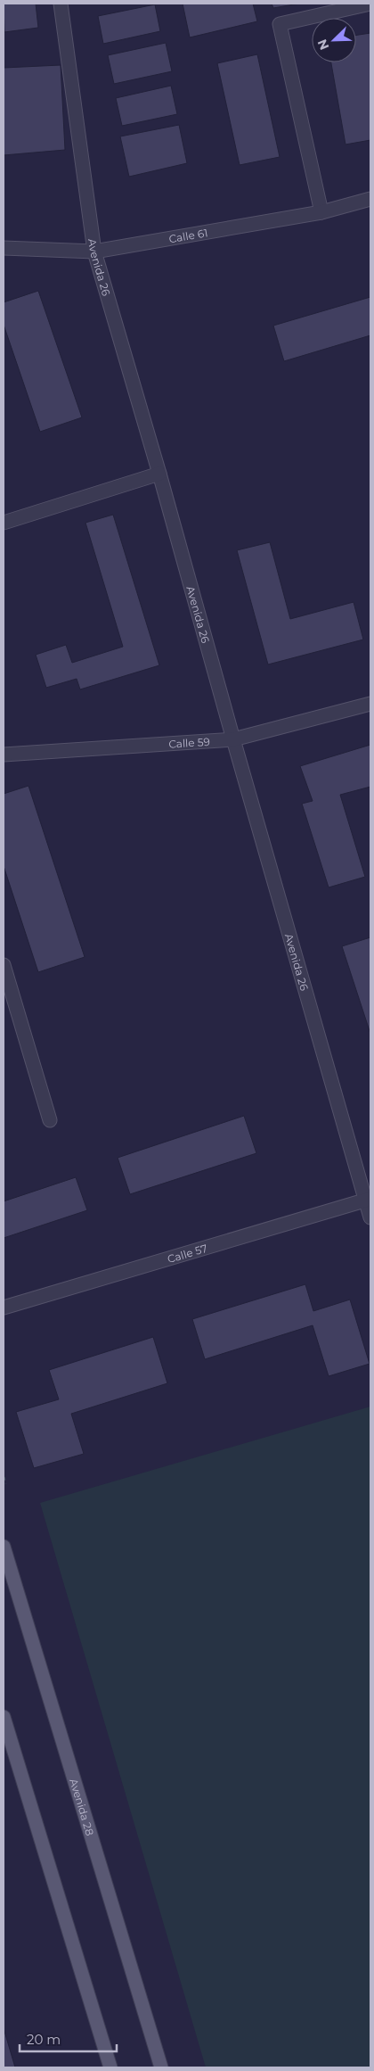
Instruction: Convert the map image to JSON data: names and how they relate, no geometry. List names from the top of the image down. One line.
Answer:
{"streets":{"main road":["Avenida 28"],"street":["Calle 61","Avenida 26","Calle 59","Calle 57"]},"crossings":[["Calle 61","Avenida 26"],["Avenida 26","Calle 59"],["Avenida 26","Calle 57"]],"scale_bar":"20 m","north":"bottom left"}
